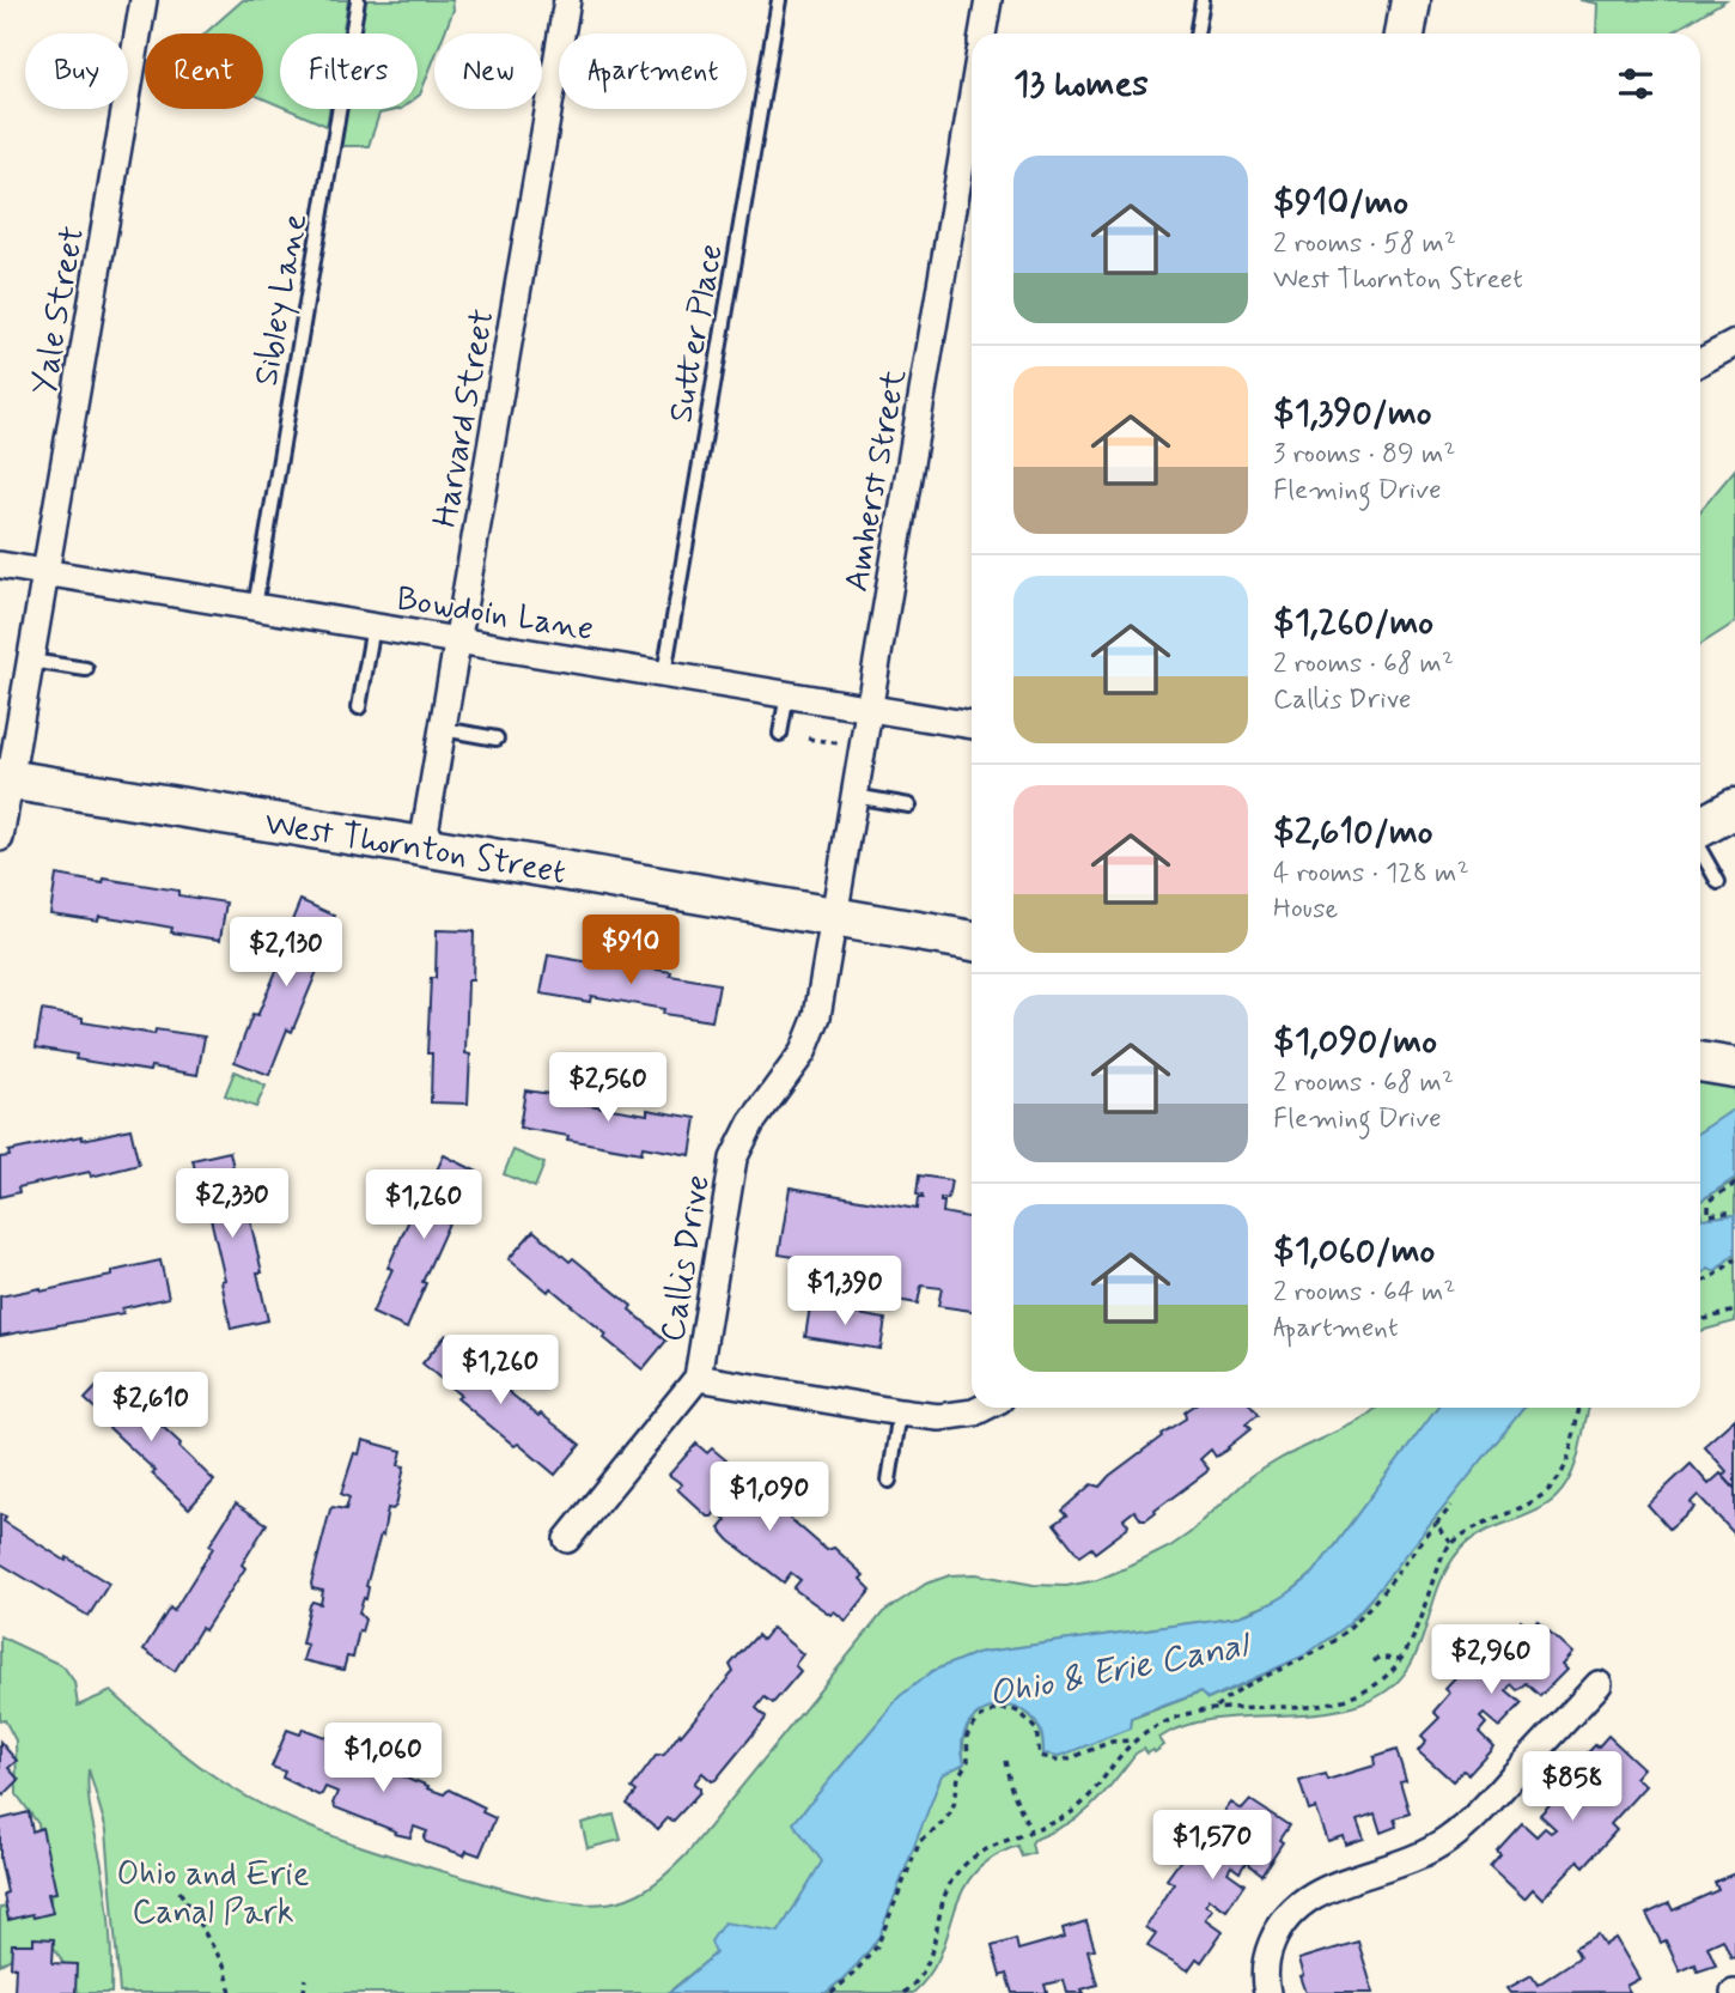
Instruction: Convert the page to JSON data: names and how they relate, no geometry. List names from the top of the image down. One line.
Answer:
{"streets":{"main road":["West Thornton Street"],"street":["Yale Street","Harvard Street","Amherst Street","Bowdoin Lane","Callis Drive"],"lane":["Sibley Lane","Sutter Place"]},"crossings":[["Sibley Lane","Bowdoin Lane"],["Yale Street","Bowdoin Lane"],["Yale Street","West Thornton Street"],["Sutter Place","Bowdoin Lane"],["Harvard Street","Bowdoin Lane"],["Harvard Street","West Thornton Street"],["Amherst Street","Bowdoin Lane"],["Amherst Street","West Thornton Street"],["Amherst Street","Callis Drive"],["West Thornton Street","Callis Drive"]],"water":["Ohio & Erie Canal"],"parks":["Ohio and Erie Canal Park"],"page":{"chip":["Buy","Rent","Filters","New","Apartment"],"heading":"13 homes","list":[{"name":"$910/mo","note":"2 rooms · 58 m² · West Thornton Street"},{"name":"$1,390/mo","note":"3 rooms · 89 m² · Fleming Drive"},{"name":"$1,260/mo","note":"2 rooms · 68 m² · Callis Drive"},{"name":"$2,610/mo","note":"4 rooms · 128 m² · House"},{"name":"$1,090/mo","note":"2 rooms · 68 m² · Fleming Drive"},{"name":"$1,060/mo","note":"2 rooms · 64 m² · Apartment"}],"price":["$910","$2,130","$2,560","$2,330","$1,260","$1,390","$1,260","$2,610","$1,090","$2,960","$1,060","$858","$1,570"]}}
